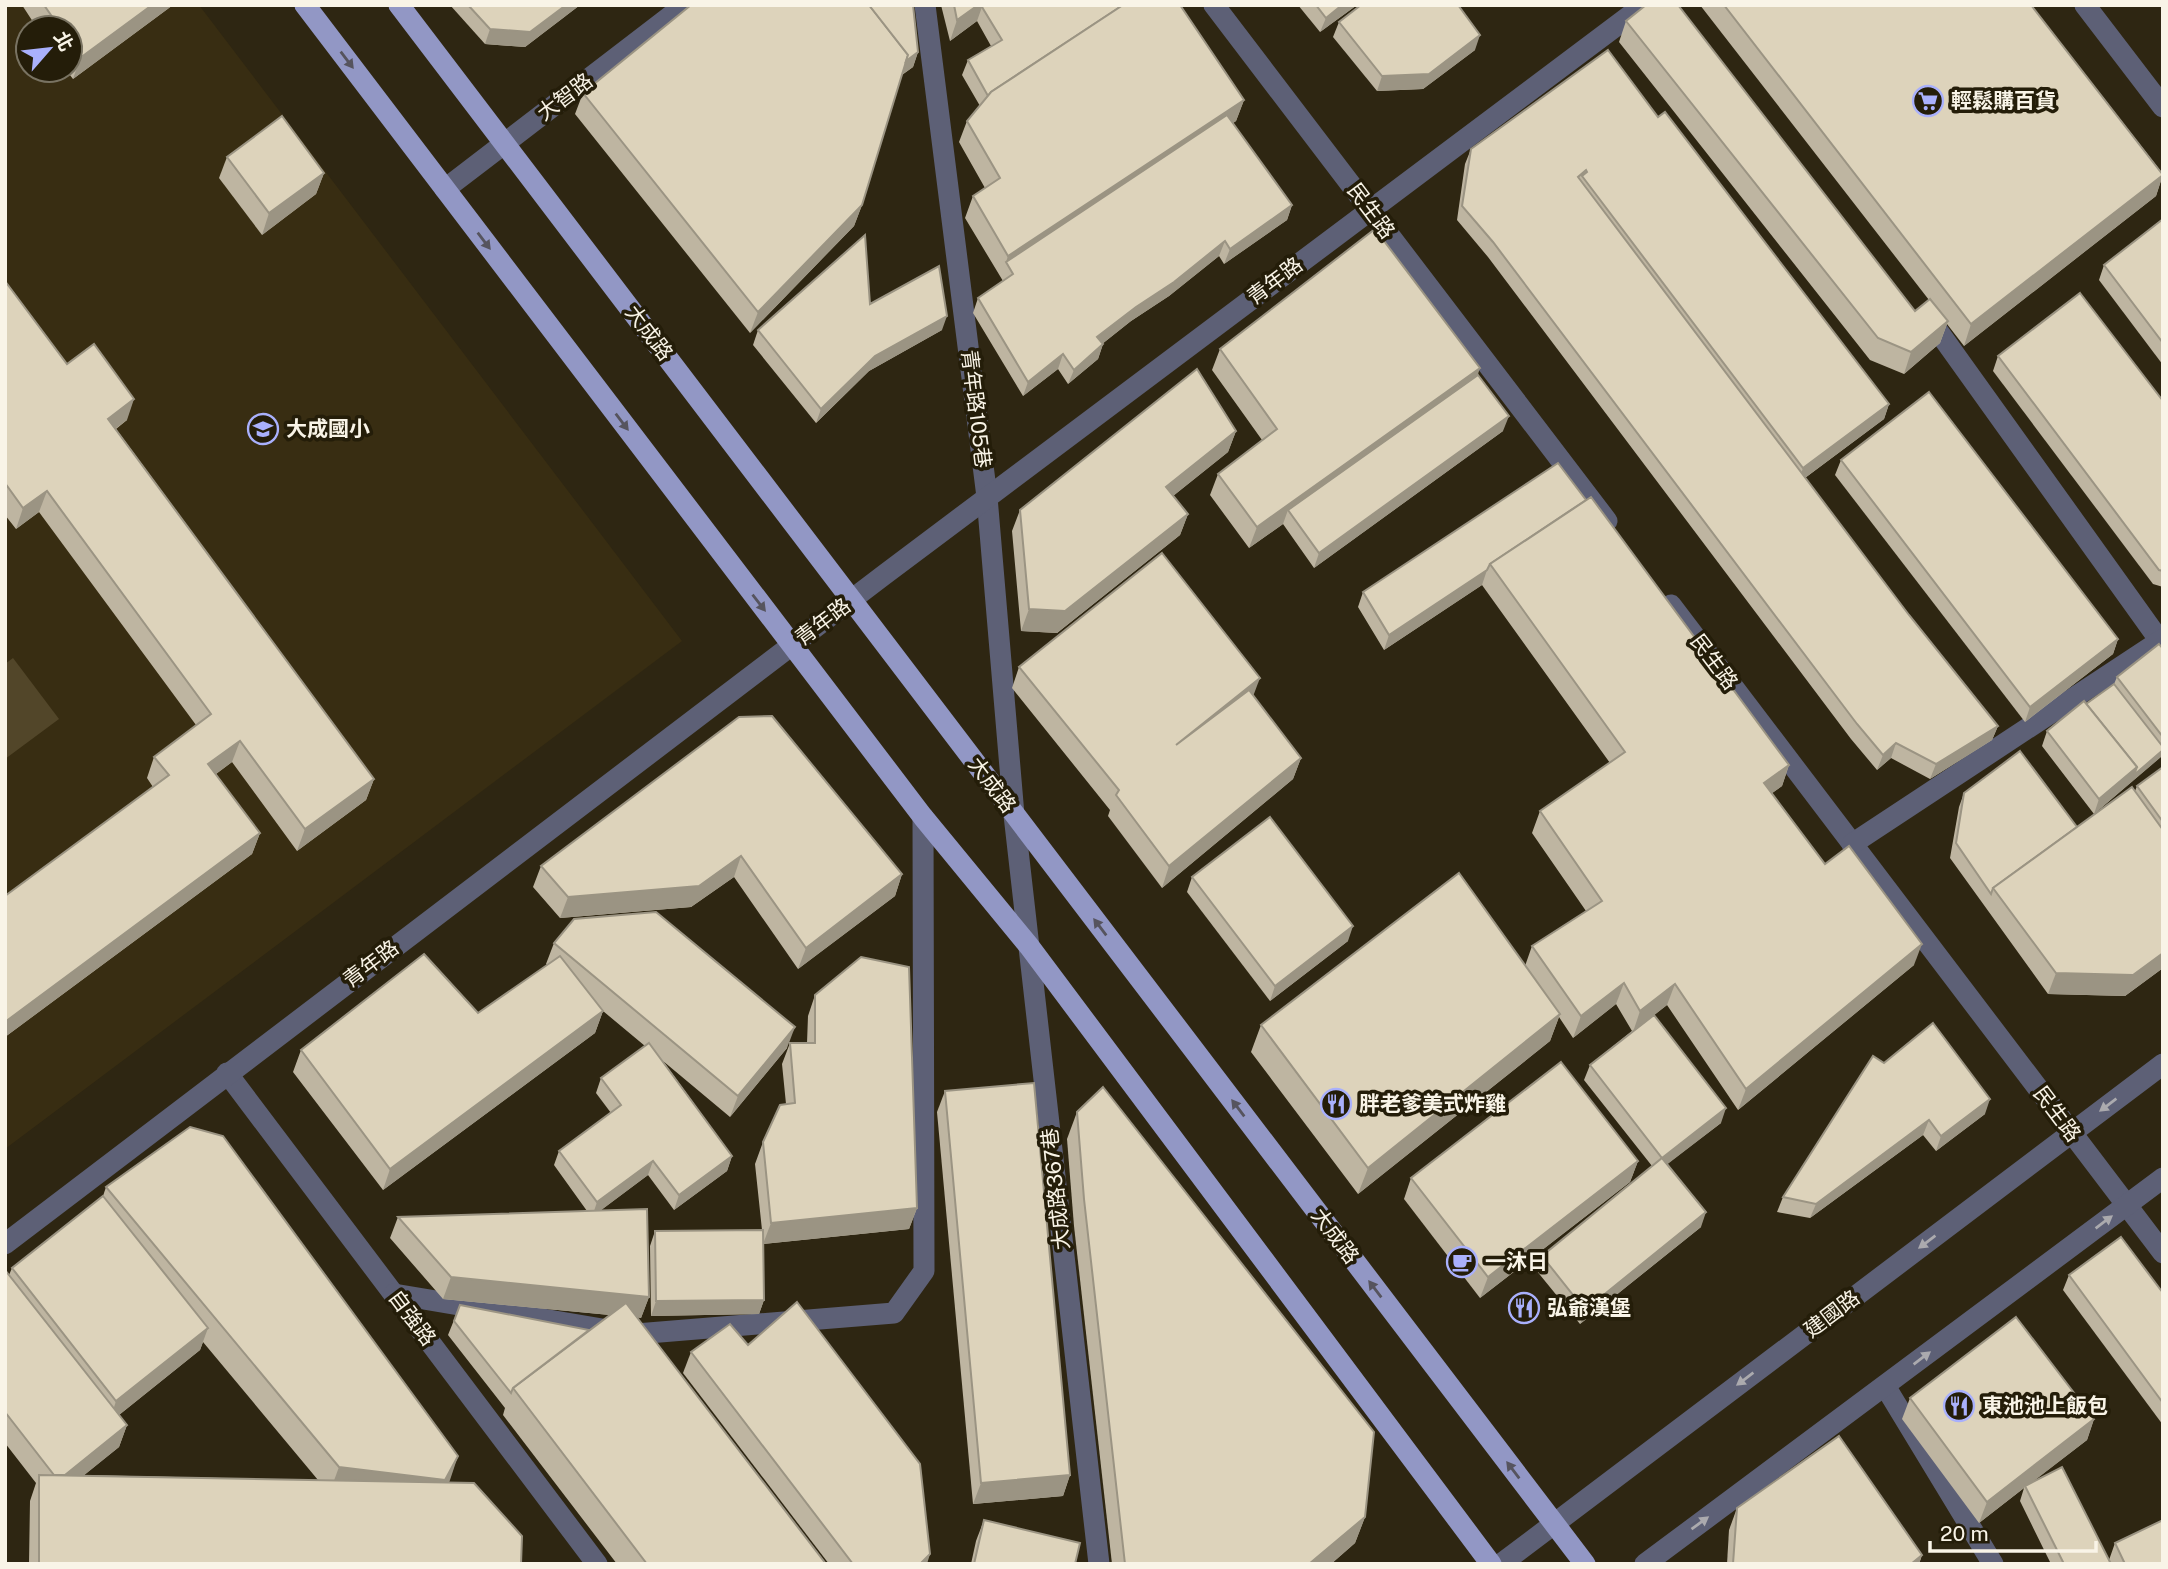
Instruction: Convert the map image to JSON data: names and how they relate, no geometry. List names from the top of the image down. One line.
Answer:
{"streets":{"main road":["大成路"],"street":["大智路","民生路","青年路","青年路105巷","大成路367巷","建國路","自強路"]},"crossings":[["大智路","大成路"],["民生路","青年路"],["民生路","建國路"],["青年路","大成路"],["青年路","青年路105巷"],["青年路","自強路"],["大成路","青年路105巷"],["大成路","大成路367巷"],["大成路","建國路"],["青年路105巷","大成路367巷"]],"places":{"supermarket":["輕鬆購百貨"],"school or university":["大成國小"],"restaurant":["胖老爹美式炸雞","弘爺漢堡","東池池上飯包"],"cafe":["一沐日"]},"scale_bar":"20 m","north":"top right"}
